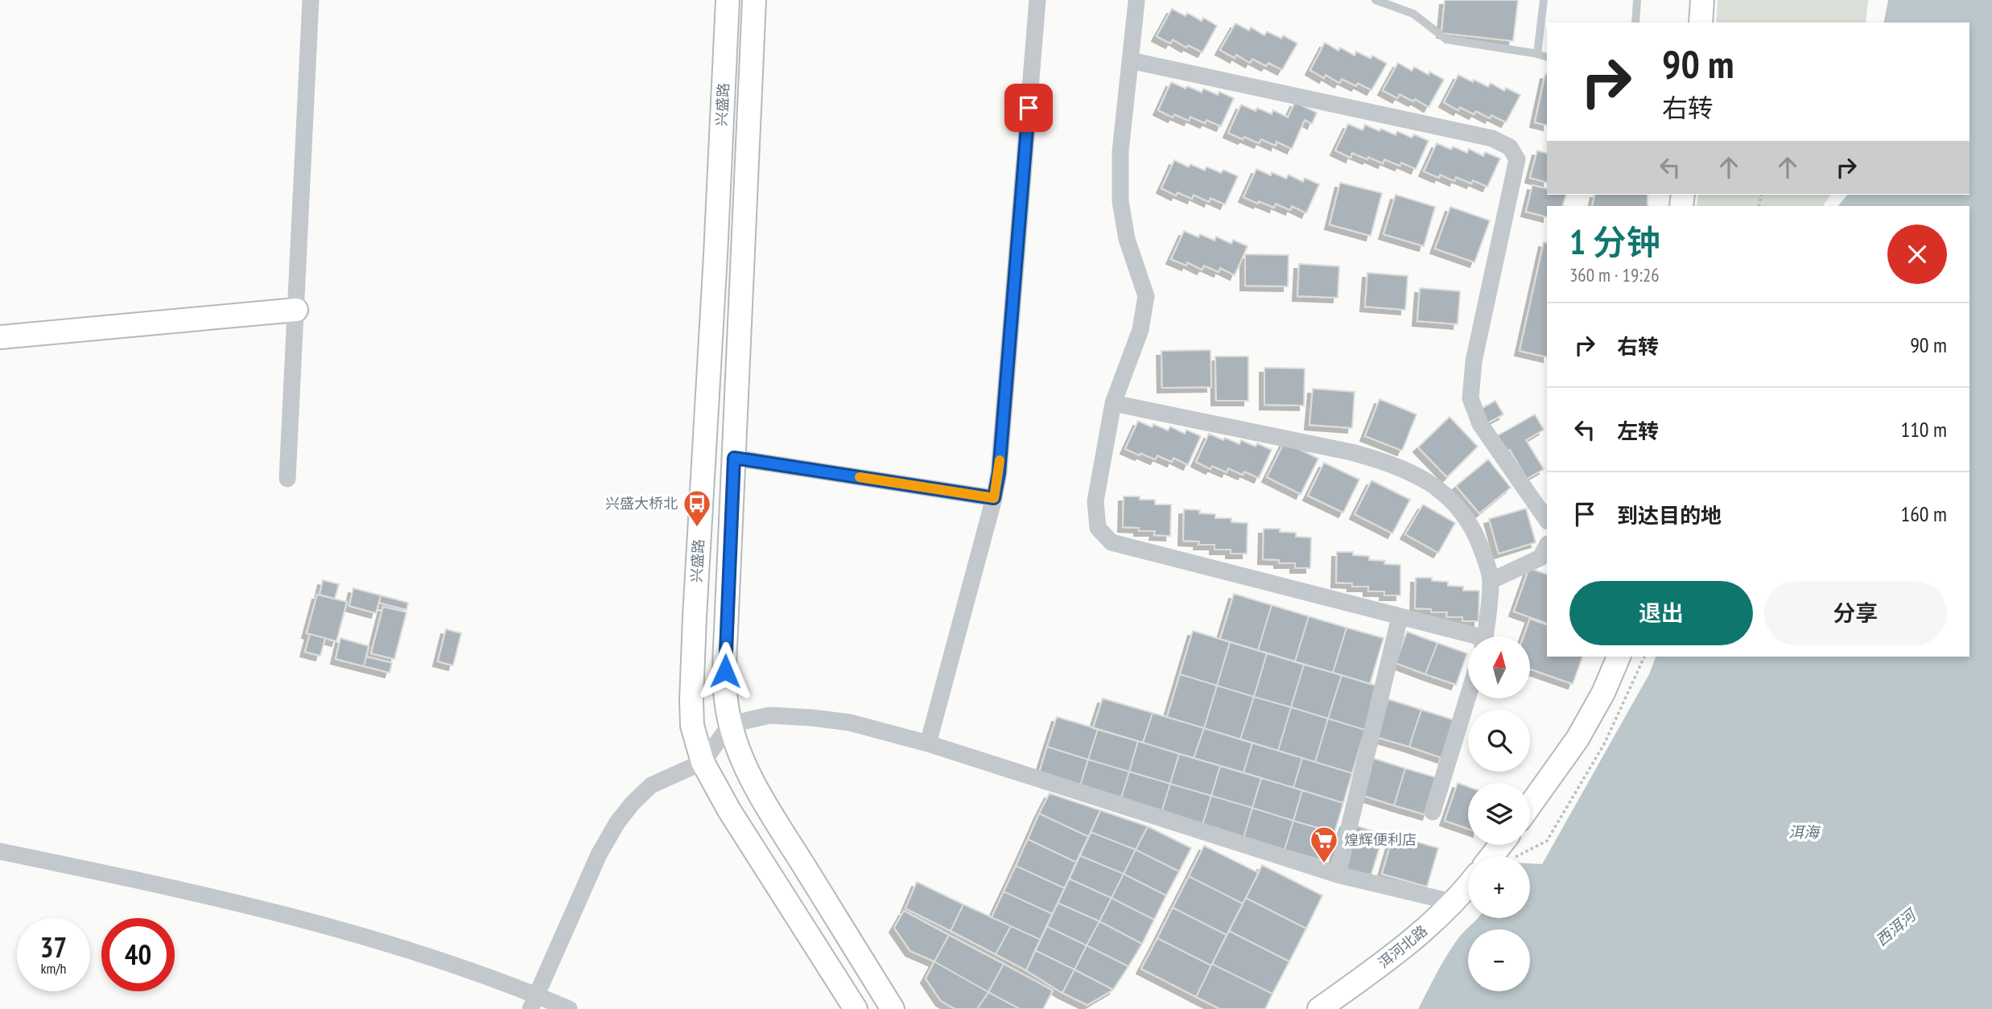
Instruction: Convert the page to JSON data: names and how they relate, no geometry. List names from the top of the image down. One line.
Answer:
{"streets":{"street":["兴盛路","洱河北路"]},"water":["洱海","西洱河"],"places":{"bus stop":["兴盛大桥北"],"supermarket":["煌辉便利店"]},"north":"top","page":{"turn":["90 m","右转"],"heading":["1 分钟","360 m · 19:26"],"list":[{"name":"右转","value":"90 m"},{"name":"左转","value":"110 m"},{"name":"到达目的地","value":"160 m"}],"buttons":["退出","分享"],"map_buttons":["+","−"],"speed":"37 km/h","limit":"40"}}
